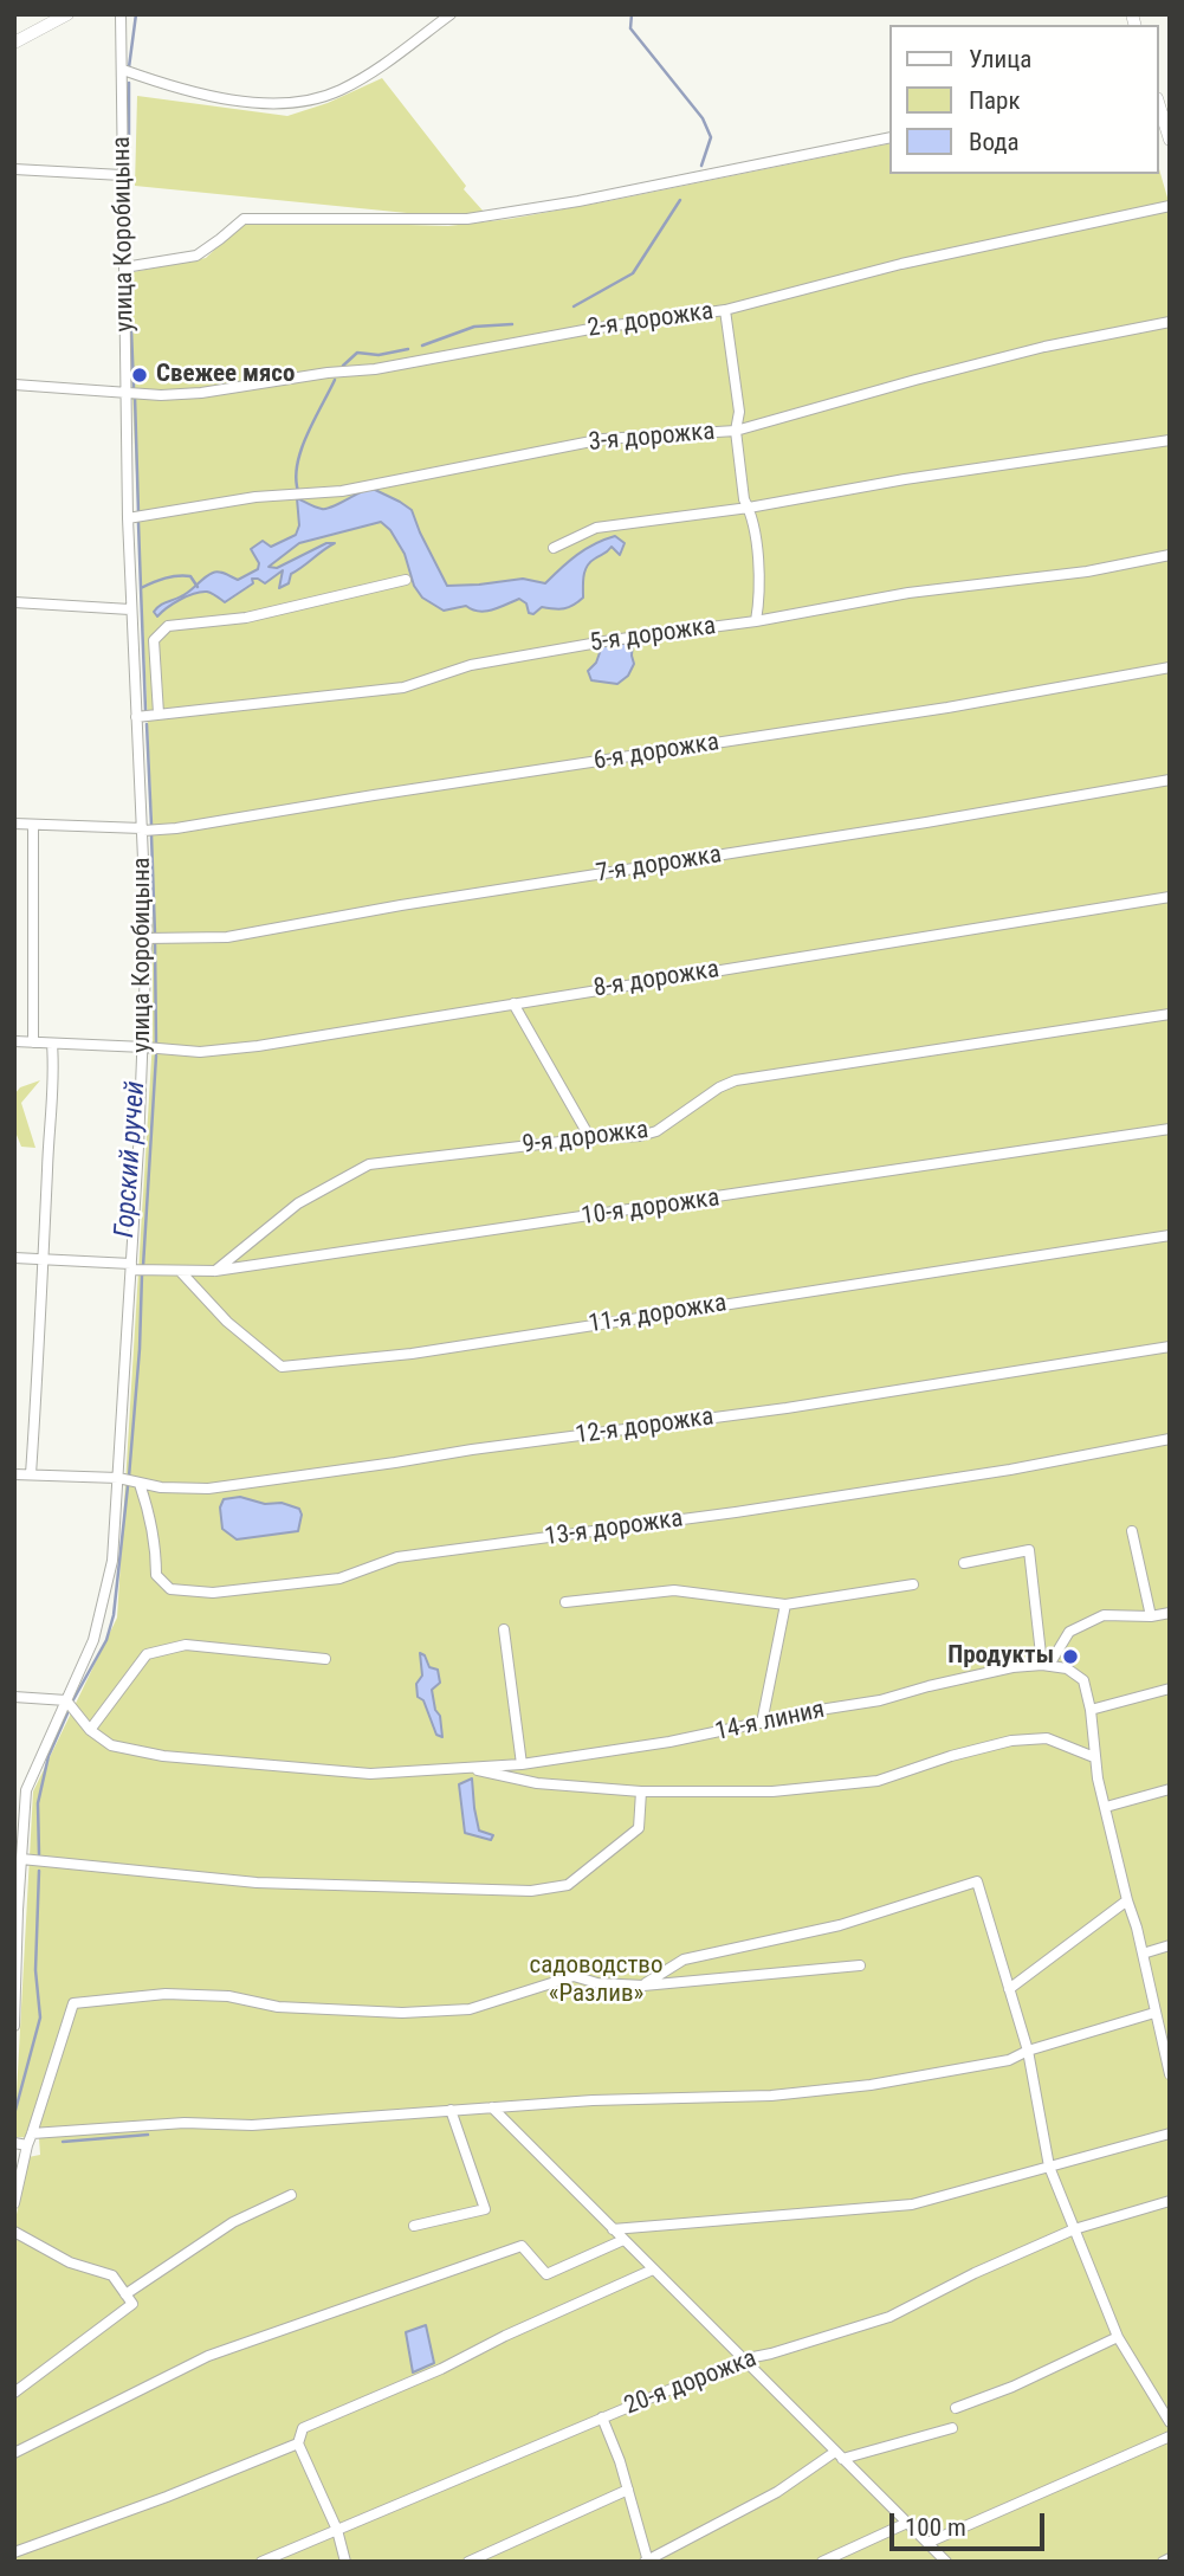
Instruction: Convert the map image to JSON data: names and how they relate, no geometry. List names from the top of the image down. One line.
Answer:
{"streets":{"street":["улица Коробицына","2-я дорожка","3-я дорожка","5-я дорожка","6-я дорожка","7-я дорожка","8-я дорожка","9-я дорожка","10-я дорожка","11-я дорожка","12-я дорожка","13-я дорожка","14-я линия","20-я дорожка"]},"crossings":[["улица Коробицына","2-я дорожка"],["улица Коробицына","3-я дорожка"],["улица Коробицына","5-я дорожка"],["улица Коробицына","6-я дорожка"],["улица Коробицына","7-я дорожка"],["улица Коробицына","8-я дорожка"],["улица Коробицына","10-я дорожка"],["улица Коробицына","12-я дорожка"],["улица Коробицына","14-я линия"],["9-я дорожка","10-я дорожка"],["10-я дорожка","11-я дорожка"],["12-я дорожка","13-я дорожка"]],"water":["Горский ручей"],"parks":["садоводство «Разлив»"],"places":["Свежее мясо","Продукты"],"legend":["Улица","Парк","Вода"],"scale_bar":"100 m"}
